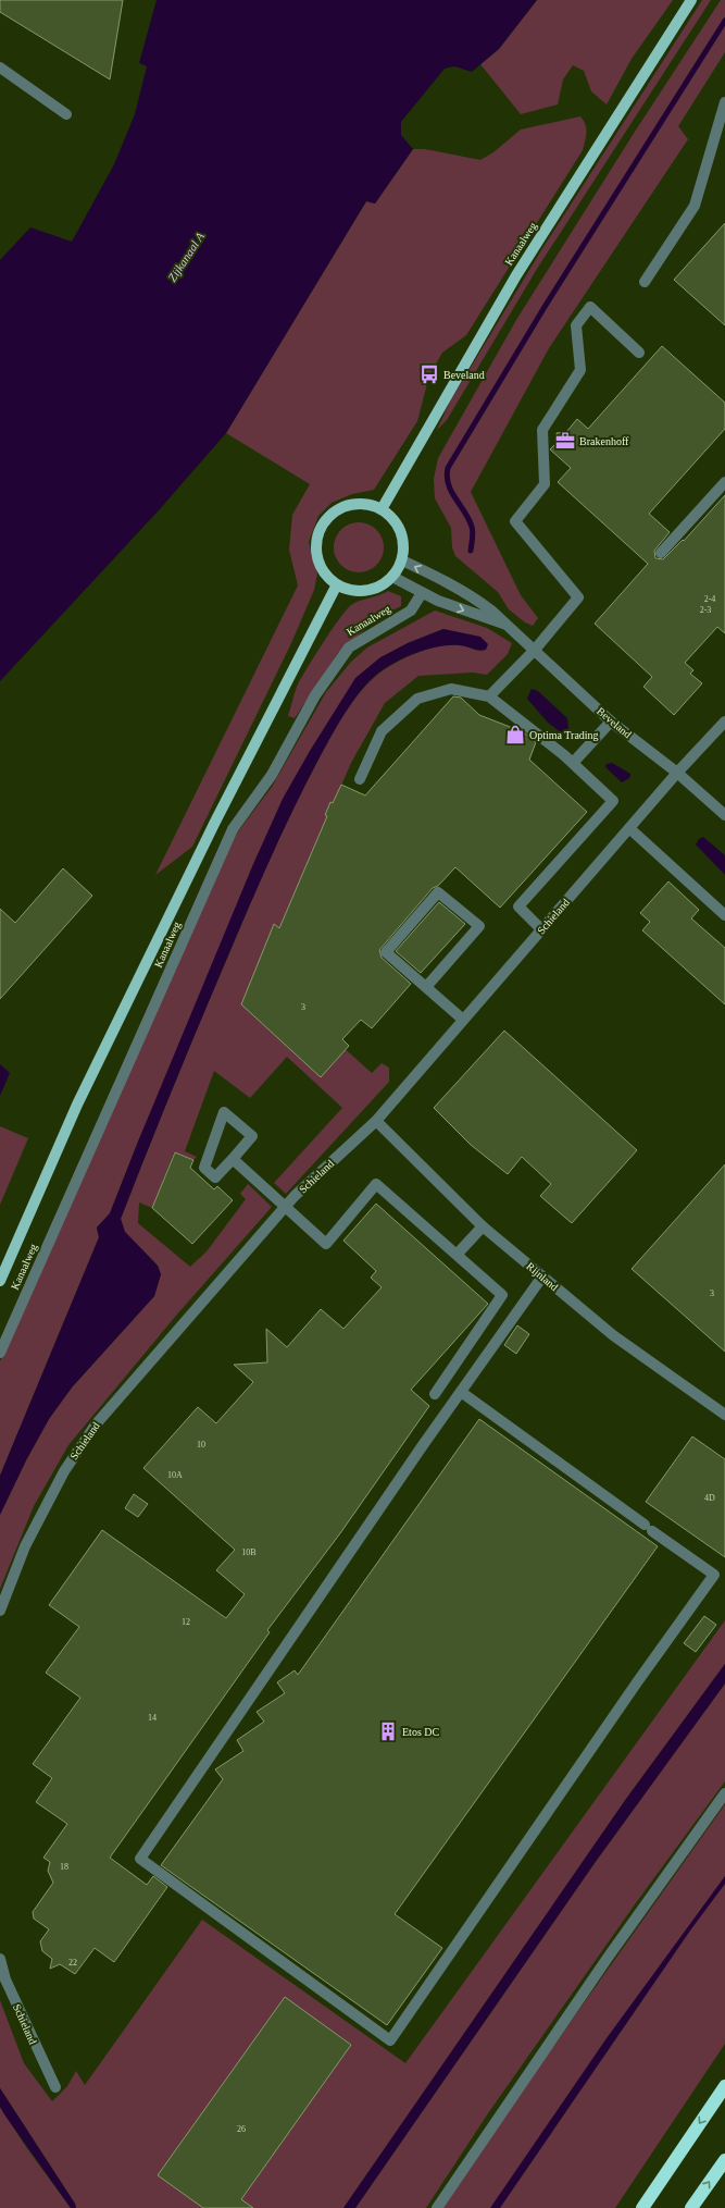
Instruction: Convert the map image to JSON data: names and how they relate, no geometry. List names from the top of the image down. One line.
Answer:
{"streets":{"main road":["Kanaalweg"],"street":["Beveland","Schieland","Rijnland"]},"crossings":[["Kanaalweg","Beveland"],["Beveland","Schieland"],["Schieland","Rijnland"]],"water":["Zijkanaal A"],"places":{"bus stop":["Beveland"],"office":["Brakenhoff"],"shop":["Optima Trading"],"building":["Etos DC"]},"house_numbers":["2-4","2-3","3","3","10","10A","4D","10B","12","14","18","22","26"]}
